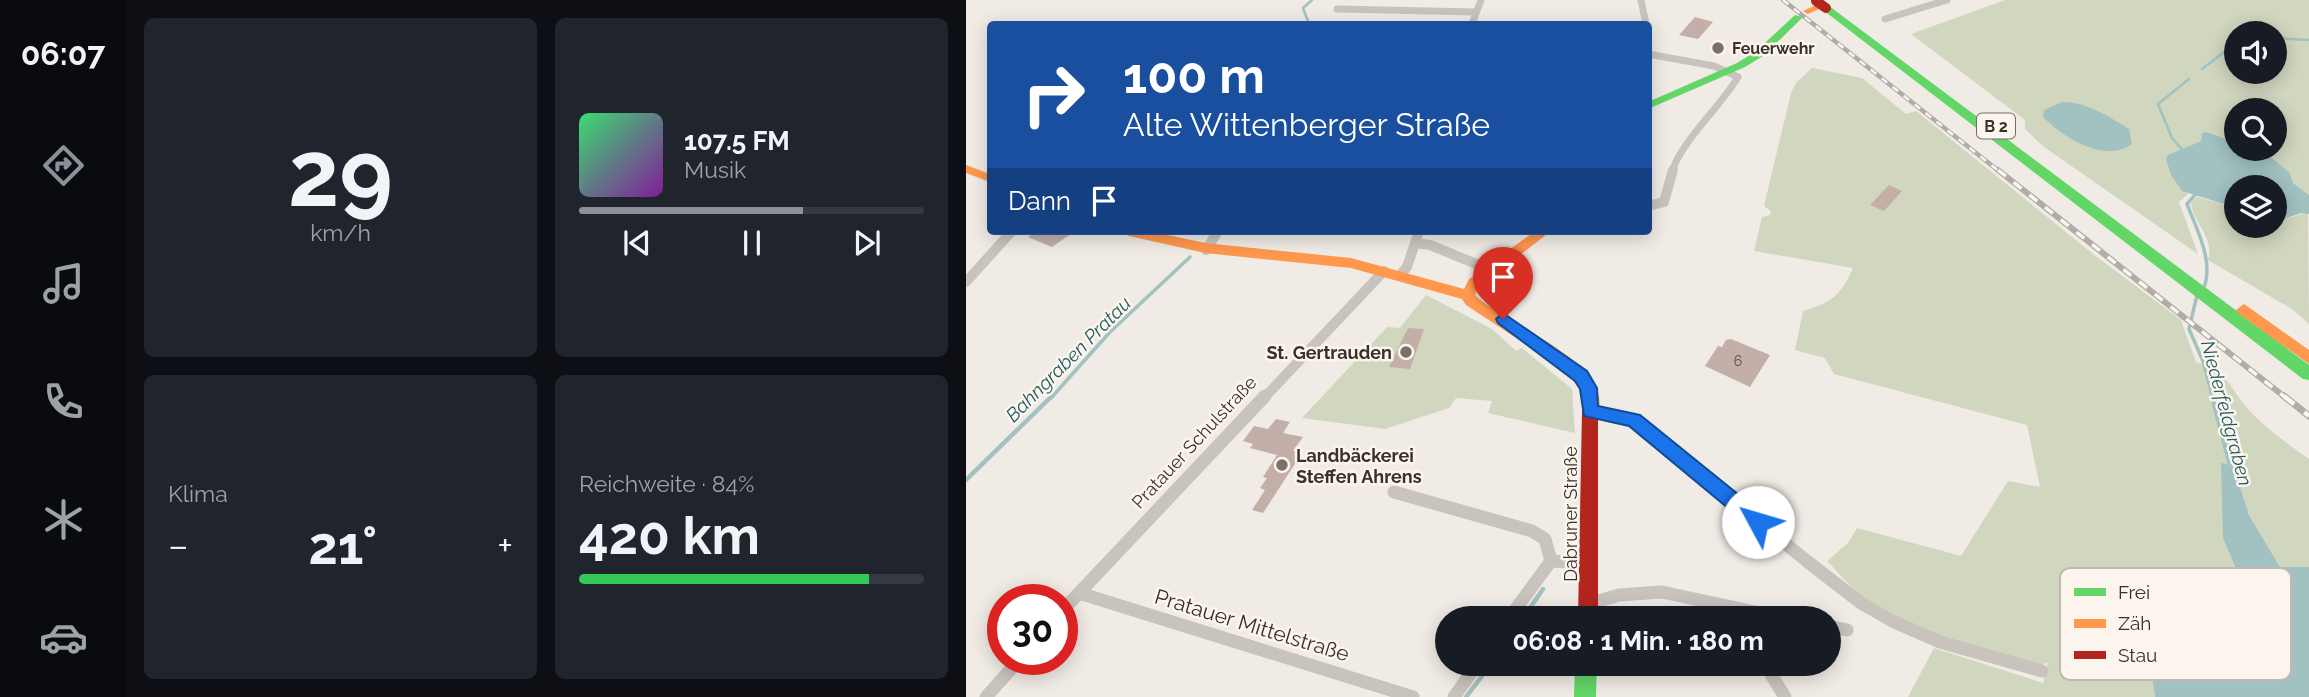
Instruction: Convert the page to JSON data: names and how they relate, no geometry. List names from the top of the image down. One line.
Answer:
{"streets":{"street":["B 2","Pratauer Schulstraße","Dabruner Straße","Pratauer Mittelstraße"]},"crossings":[["Pratauer Schulstraße","Pratauer Mittelstraße"]],"water":["Bahngraben Pratau","Niederfeldgraben"],"places":["Feuerwehr","St. Gertrauden","Landbäckerei Steffen Ahrens"],"house_numbers":["6"],"legend":["Frei","Zäh","Stau"],"page":{"tabs":"06:07","tile":[["29","km/h"],"Klima",["Reichweite · 84%","420 km"]],"turn":["100 m","Alte Wittenberger Straße"],"song":["107.5 FM","Musik"],"then":"Dann","heat":["−","21°","+"],"limit":"30","trip":"06:08 · 1 Min. · 180 m"}}
